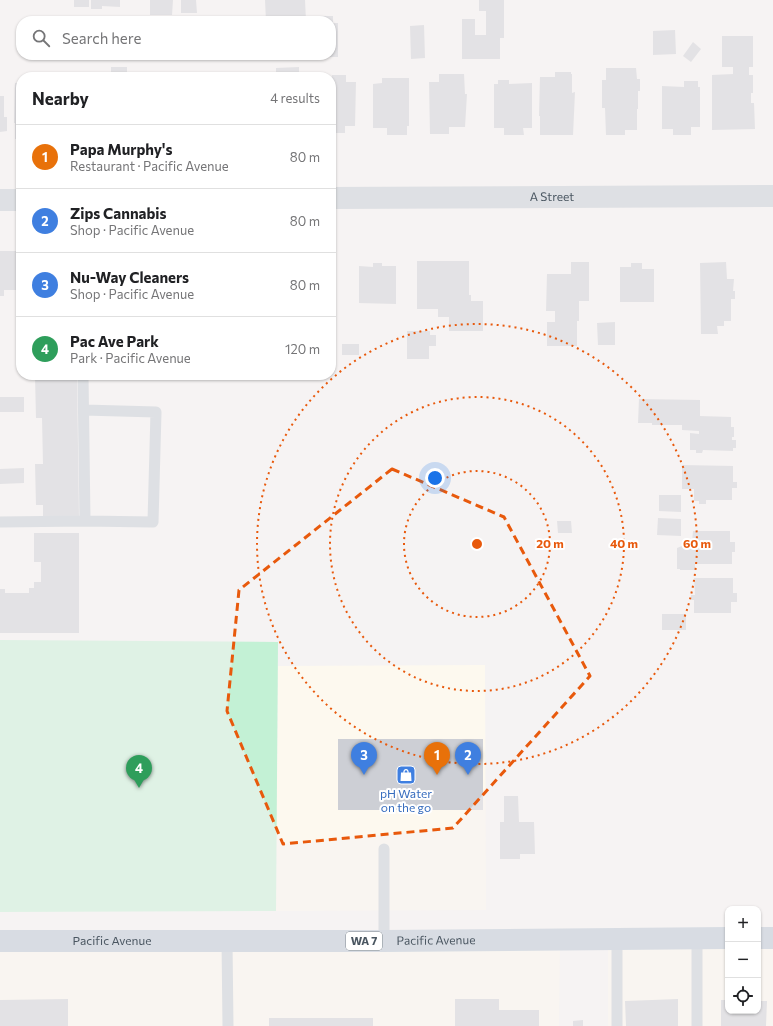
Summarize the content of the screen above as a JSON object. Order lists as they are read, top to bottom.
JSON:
{
  "streets": {
    "main road": ["Pacific Avenue", "WA 7"],
    "street": ["A Street"]
  },
  "places": {
    "shop": ["pH Water on the go"]
  },
  "page": {
    "search": "Search here",
    "heading": ["Nearby", "4 results"],
    "list": [
      {
        "mark": "1",
        "name": "Papa Murphy's",
        "note": "Restaurant · Pacific Avenue",
        "value": "80 m"
      },
      {
        "mark": "2",
        "name": "Zips Cannabis",
        "note": "Shop · Pacific Avenue",
        "value": "80 m"
      },
      {
        "mark": "3",
        "name": "Nu-Way Cleaners",
        "note": "Shop · Pacific Avenue",
        "value": "80 m"
      },
      {
        "mark": "4",
        "name": "Pac Ave Park",
        "note": "Park · Pacific Avenue",
        "value": "120 m"
      }
    ],
    "pins": [
      "1",
      "2",
      "3",
      "4"
    ],
    "map_buttons": ["+", "−"]
  },
  "rings": ["20 m", "40 m", "60 m"]
}
